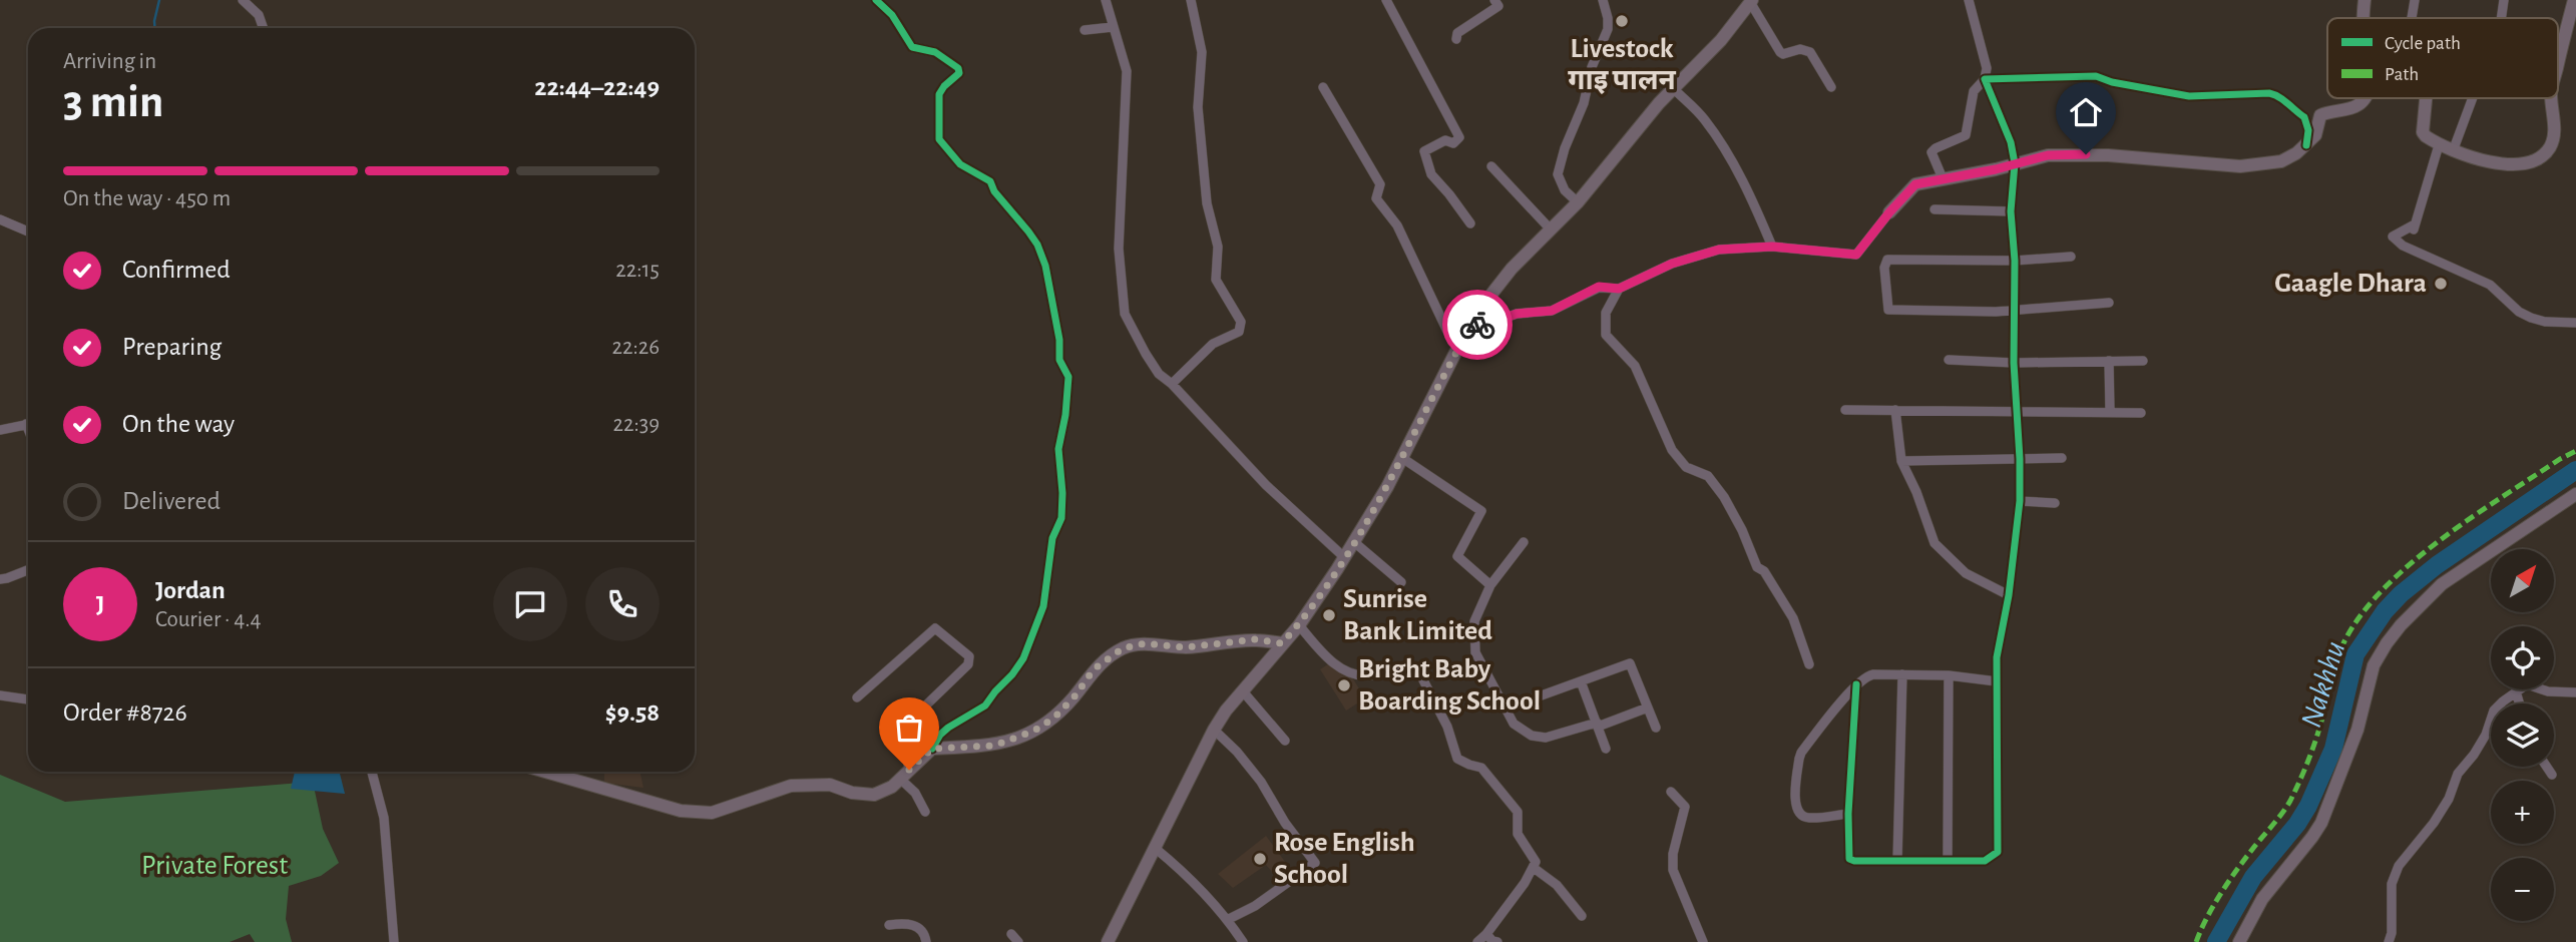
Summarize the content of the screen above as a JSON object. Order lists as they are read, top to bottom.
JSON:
{
  "water": ["Nakhhu"],
  "parks": ["Private Forest"],
  "places": [
    "Livestock गाइ पालन",
    "Gaagle Dhara",
    "Sunrise Bank Limited",
    "Bright Baby Boarding School",
    "Rose English School"
  ],
  "legend": ["Cycle path", "Path"],
  "north": "top right",
  "page": {
    "heading": ["3 min", "Arriving in", "22:44–22:49"],
    "panel": [
      "Jordan",
      "Courier · 4.4",
      "Order #8726",
      "$9.58"
    ],
    "bar": "On the way · 450 m",
    "list": [
      ["Confirmed", "22:15"],
      ["Preparing", "22:26"],
      ["On the way", "22:39"],
      "Delivered"
    ],
    "map_buttons": ["+", "−"],
    "round": "J"
  }
}
